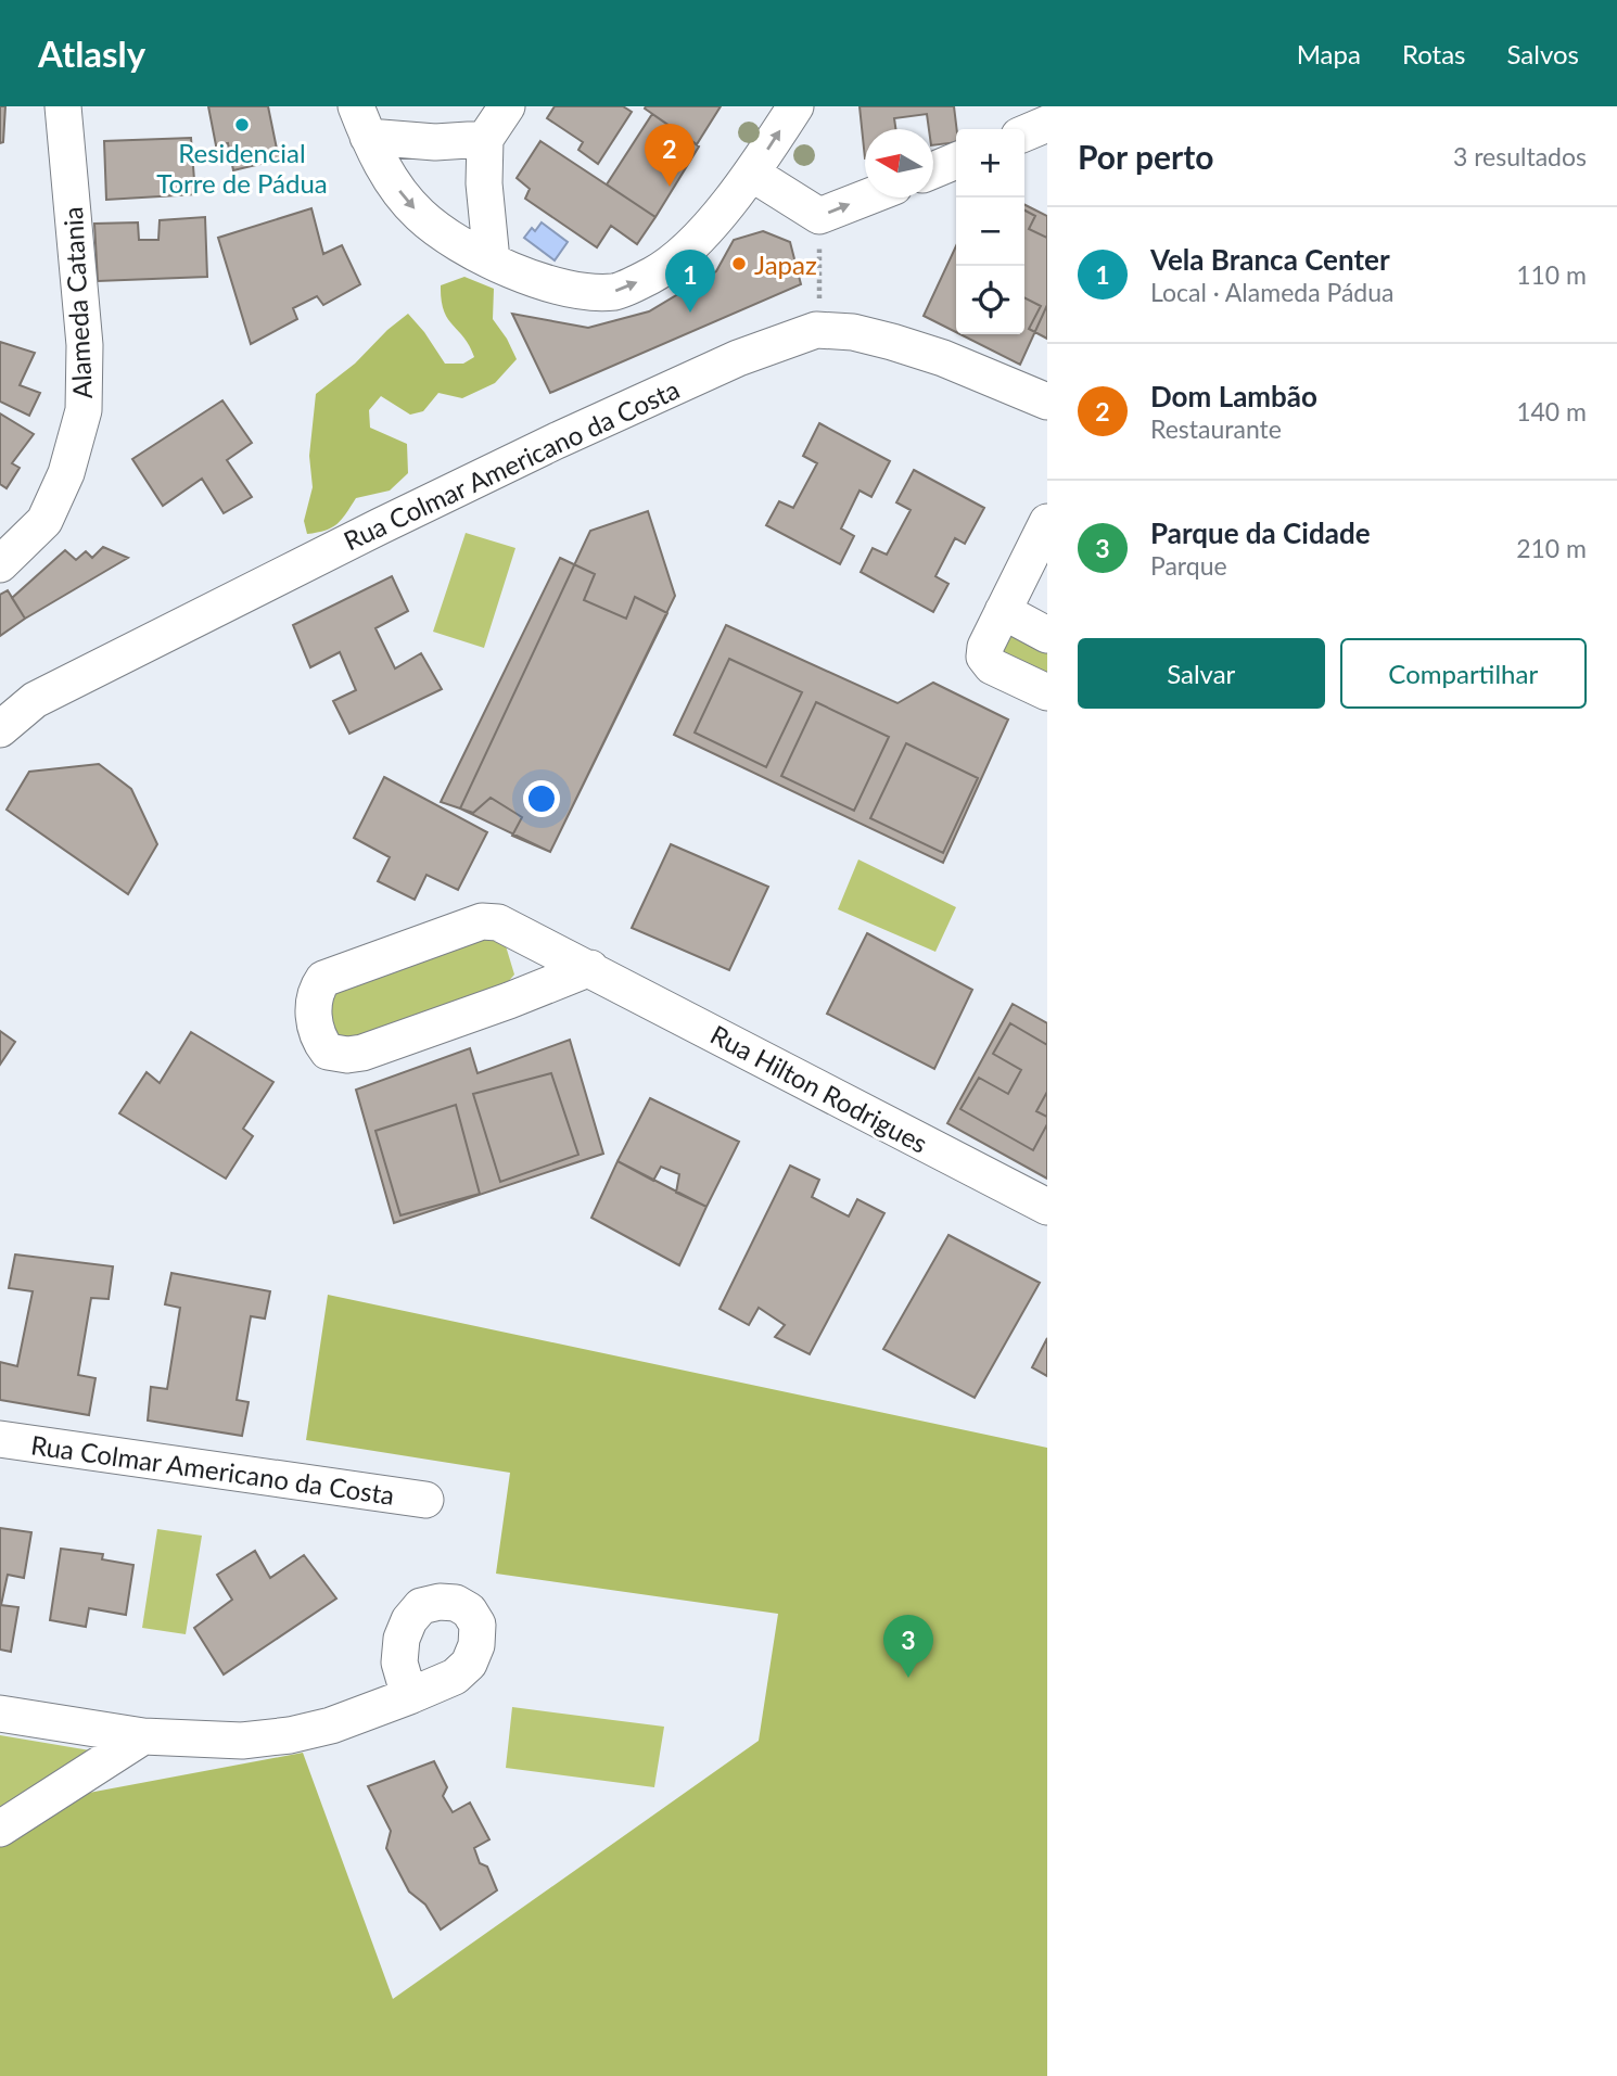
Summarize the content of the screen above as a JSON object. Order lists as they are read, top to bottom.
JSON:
{
  "streets": {
    "street": ["Alameda Catania", "Rua Colmar Americano da Costa", "Rua Hilton Rodrigues"]
  },
  "places": ["Residencial Torre de Pádua", "Japaz"],
  "north": "left",
  "page": {
    "header": "Atlasly",
    "nav": ["Mapa", "Rotas", "Salvos"],
    "heading": ["Por perto", "3 resultados"],
    "pins": ["2", "1", "3"],
    "map_buttons": ["+", "−"],
    "list": [
      {
        "mark": "1",
        "name": "Vela Branca Center",
        "note": "Local · Alameda Pádua",
        "value": "110 m"
      },
      {
        "mark": "2",
        "name": "Dom Lambão",
        "note": "Restaurante",
        "value": "140 m"
      },
      {
        "mark": "3",
        "name": "Parque da Cidade",
        "note": "Parque",
        "value": "210 m"
      }
    ],
    "buttons": ["Salvar", "Compartilhar"]
  }
}
